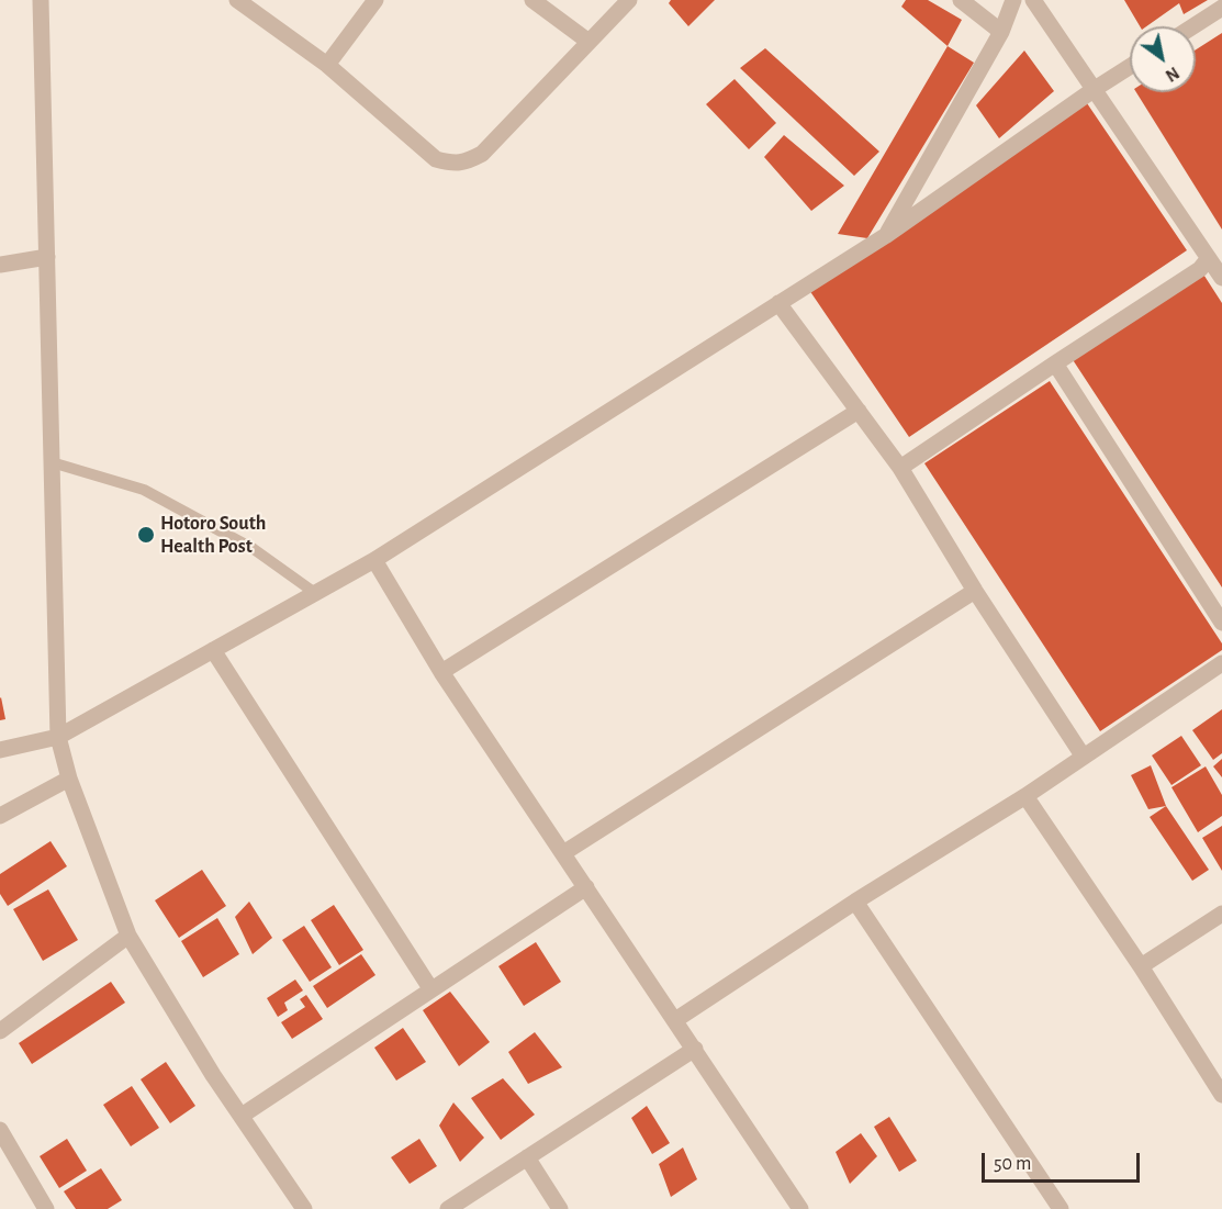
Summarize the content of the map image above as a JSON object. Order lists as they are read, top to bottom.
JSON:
{
  "places": ["Hotoro South Health Post"],
  "scale_bar": "50 m",
  "north": "bottom right"
}
